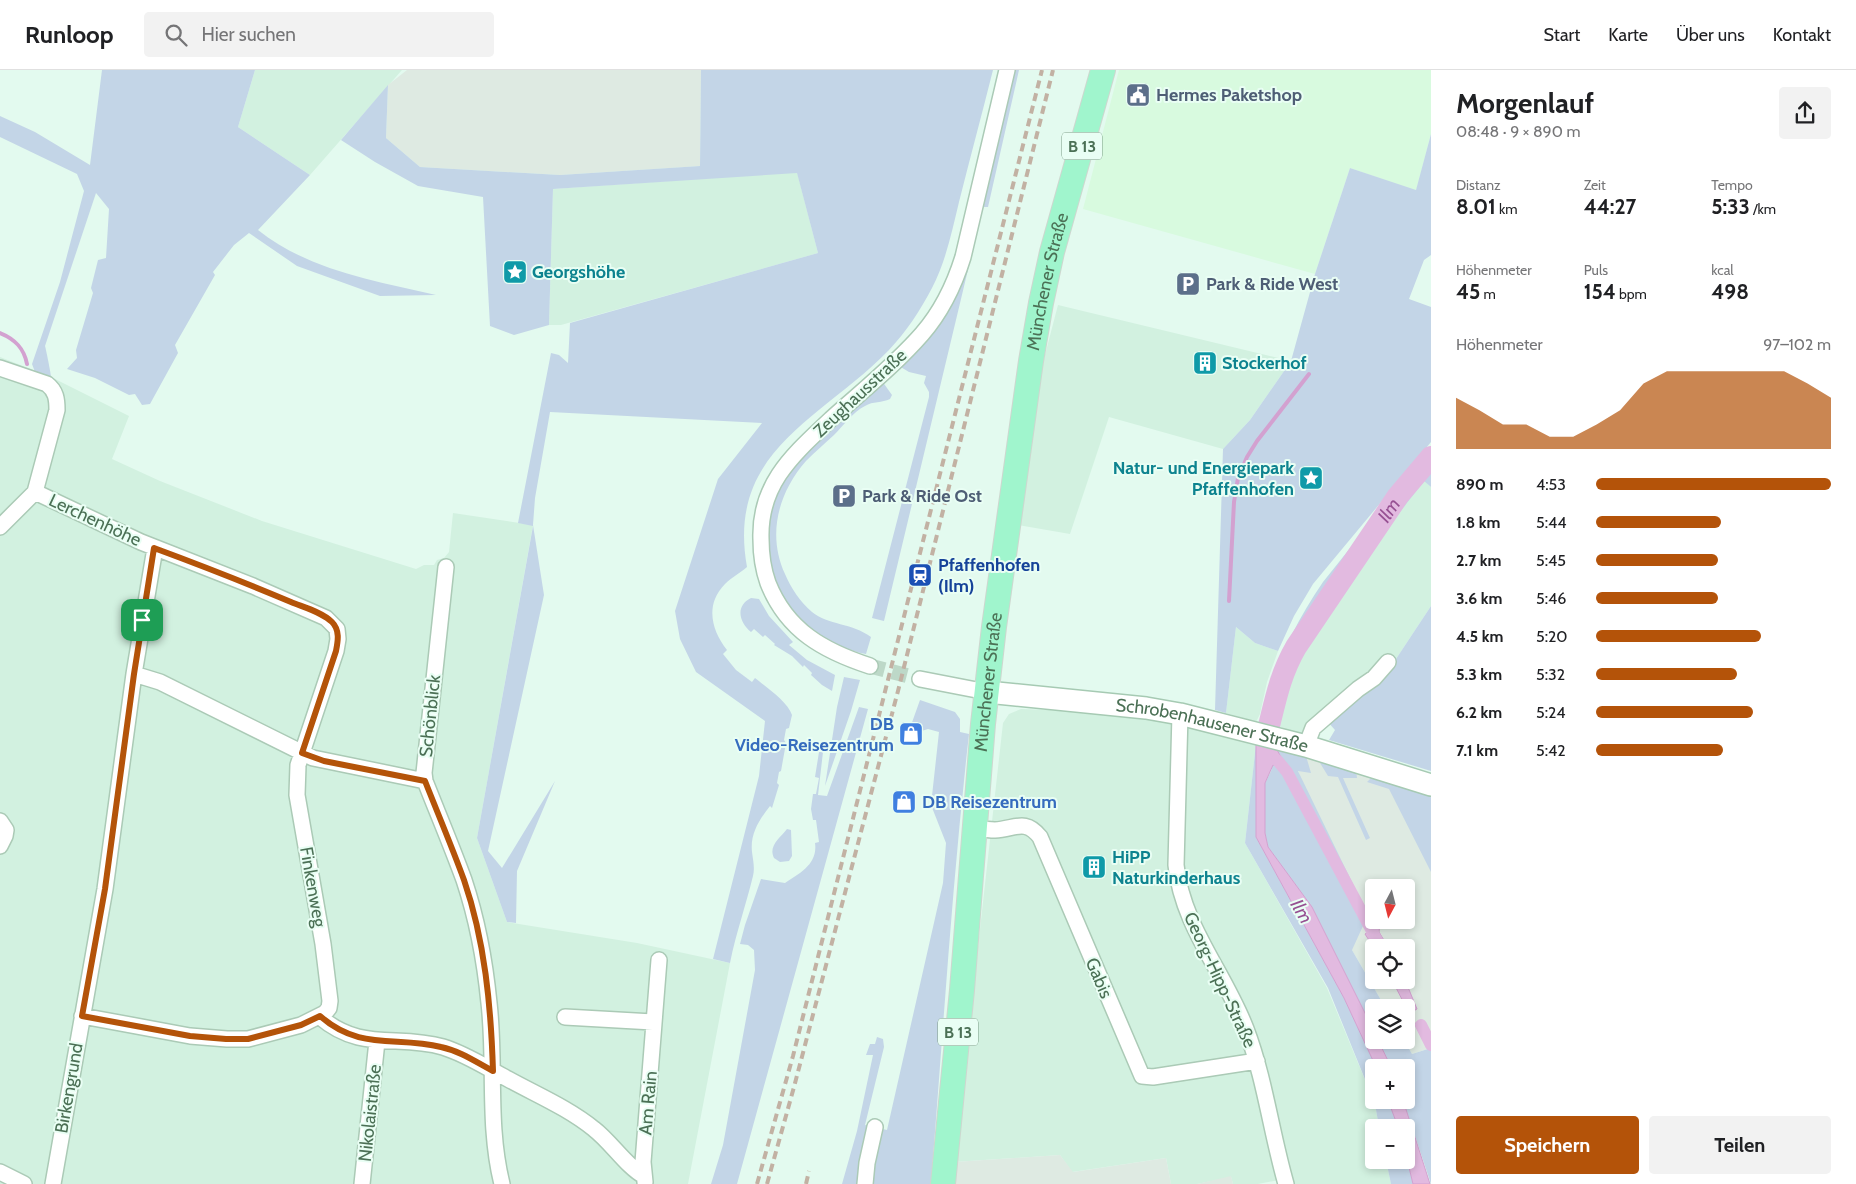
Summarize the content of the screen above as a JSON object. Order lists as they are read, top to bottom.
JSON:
{
  "streets": {
    "main road": ["B 13", "Münchener Straße", "Schrobenhausener Straße"],
    "street": [
      "Zeughausstraße",
      "Lerchenhöhe",
      "Schönblick",
      "Finkenweg",
      "Gabis",
      "Georg-Hipp-Straße",
      "Birkengrund",
      "Am Rain",
      "Nikolaistraße"
    ]
  },
  "crossings": [
    ["Münchener Straße", "Schrobenhausener Straße"],
    ["Münchener Straße", "Gabis"],
    ["Lerchenhöhe", "Finkenweg"],
    ["Lerchenhöhe", "Birkengrund"],
    ["Schrobenhausener Straße", "Georg-Hipp-Straße"],
    ["Gabis", "Georg-Hipp-Straße"]
  ],
  "water": ["Ilm"],
  "places": {
    "public building": ["Hermes Paketshop"],
    "place": ["Georgshöhe", "Natur- und Energiepark Pfaffenhofen"],
    "parking": ["Park & Ride West", "Park & Ride Ost"],
    "building": ["Stockerhof", "HiPP Naturkinderhaus"],
    "station": ["Pfaffenhofen (Ilm)"],
    "shop": ["DB Video-Reisezentrum", "DB Reisezentrum"]
  },
  "north": "bottom",
  "page": {
    "header": "Runloop",
    "search": "Hier suchen",
    "nav": [
      "Start",
      "Karte",
      "Über uns",
      "Kontakt"
    ],
    "heading": ["Morgenlauf", "08:48 · 9 × 890 m"],
    "stats": [
      ["Distanz", "8.01 km"],
      ["Zeit", "44:27"],
      ["Tempo", "5:33 /km"],
      ["Höhenmeter", "45 m"],
      ["Puls", "154 bpm"],
      ["kcal", "498"]
    ],
    "chart": ["Höhenmeter", "97–102 m"],
    "list": [
      {
        "name": "890 m",
        "note": "4:53"
      },
      {
        "name": "1.8 km",
        "note": "5:44"
      },
      {
        "name": "2.7 km",
        "note": "5:45"
      },
      {
        "name": "3.6 km",
        "note": "5:46"
      },
      {
        "name": "4.5 km",
        "note": "5:20"
      },
      {
        "name": "5.3 km",
        "note": "5:32"
      },
      {
        "name": "6.2 km",
        "note": "5:24"
      },
      {
        "name": "7.1 km",
        "note": "5:42"
      }
    ],
    "map_buttons": ["+", "−"],
    "buttons": ["Speichern", "Teilen"]
  }
}
